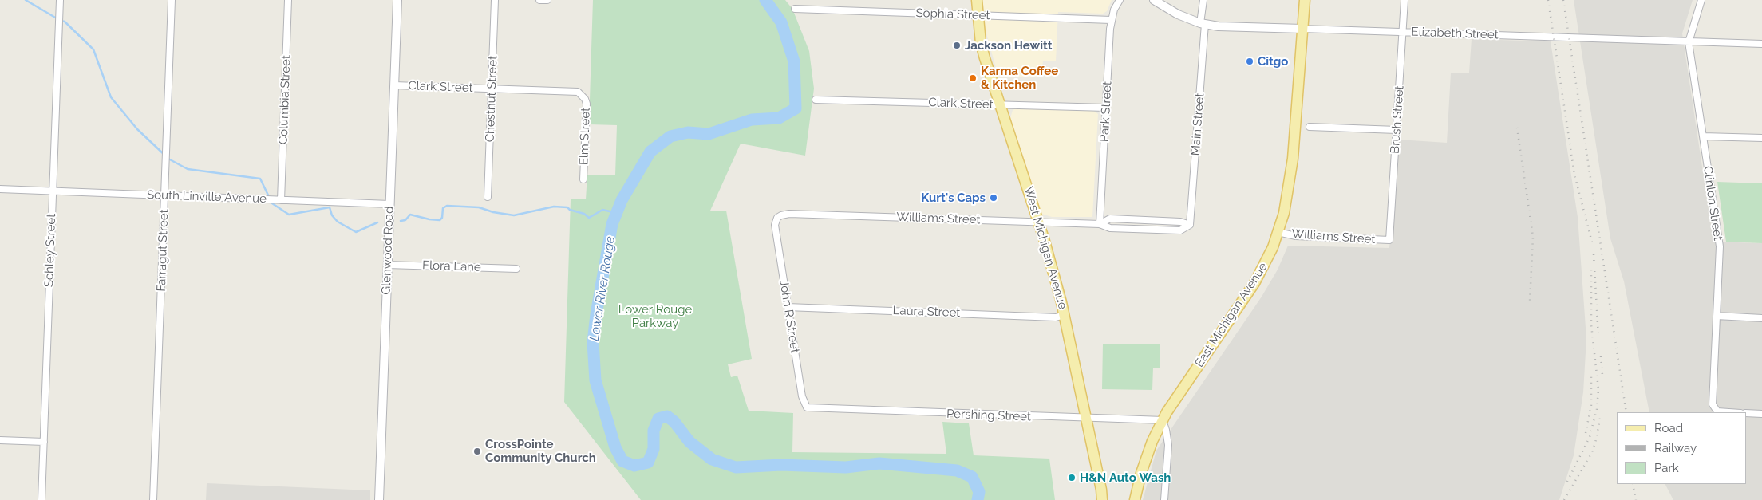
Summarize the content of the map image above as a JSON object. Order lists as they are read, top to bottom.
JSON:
{
  "streets": {
    "main road": ["West Michigan Avenue", "East Michigan Avenue"],
    "street": [
      "Sophia Street",
      "Elizabeth Street",
      "Clark Street",
      "Chestnut Street",
      "Columbia Street",
      "Park Street",
      "Brush Street",
      "Main Street",
      "Elm Street",
      "South Linville Avenue",
      "Clinton Street",
      "Williams Street",
      "Schley Street",
      "Farragut Street",
      "Glenwood Road",
      "Flora Lane",
      "Laura Street",
      "John R Street",
      "Pershing Street"
    ]
  },
  "crossings": [
    ["Sophia Street", "Park Street"],
    ["Sophia Street", "West Michigan Avenue"],
    ["Elizabeth Street", "Brush Street"],
    ["Elizabeth Street", "Main Street"],
    ["Elizabeth Street", "Clinton Street"],
    ["Elizabeth Street", "East Michigan Avenue"],
    ["Clark Street", "Chestnut Street"],
    ["Clark Street", "Park Street"],
    ["Clark Street", "Elm Street"],
    ["Clark Street", "West Michigan Avenue"],
    ["Clark Street", "Glenwood Road"],
    ["Columbia Street", "South Linville Avenue"],
    ["Park Street", "Williams Street"],
    ["Brush Street", "Williams Street"],
    ["Main Street", "Williams Street"],
    ["South Linville Avenue", "Schley Street"],
    ["South Linville Avenue", "Farragut Street"],
    ["South Linville Avenue", "Glenwood Road"],
    ["Williams Street", "West Michigan Avenue"],
    ["Williams Street", "East Michigan Avenue"],
    ["Williams Street", "John R Street"],
    ["West Michigan Avenue", "Laura Street"],
    ["West Michigan Avenue", "Pershing Street"],
    ["Glenwood Road", "Flora Lane"],
    ["Laura Street", "John R Street"],
    ["East Michigan Avenue", "Pershing Street"],
    ["John R Street", "Pershing Street"]
  ],
  "water": ["Lower River Rouge"],
  "parks": ["Lower Rouge Parkway"],
  "places": [
    "Jackson Hewitt",
    "Citgo",
    "Karma Coffee & Kitchen",
    "Kurt's Caps",
    "CrossPointe Community Church",
    "H&N Auto Wash"
  ],
  "legend": ["Road", "Railway", "Park"]
}
